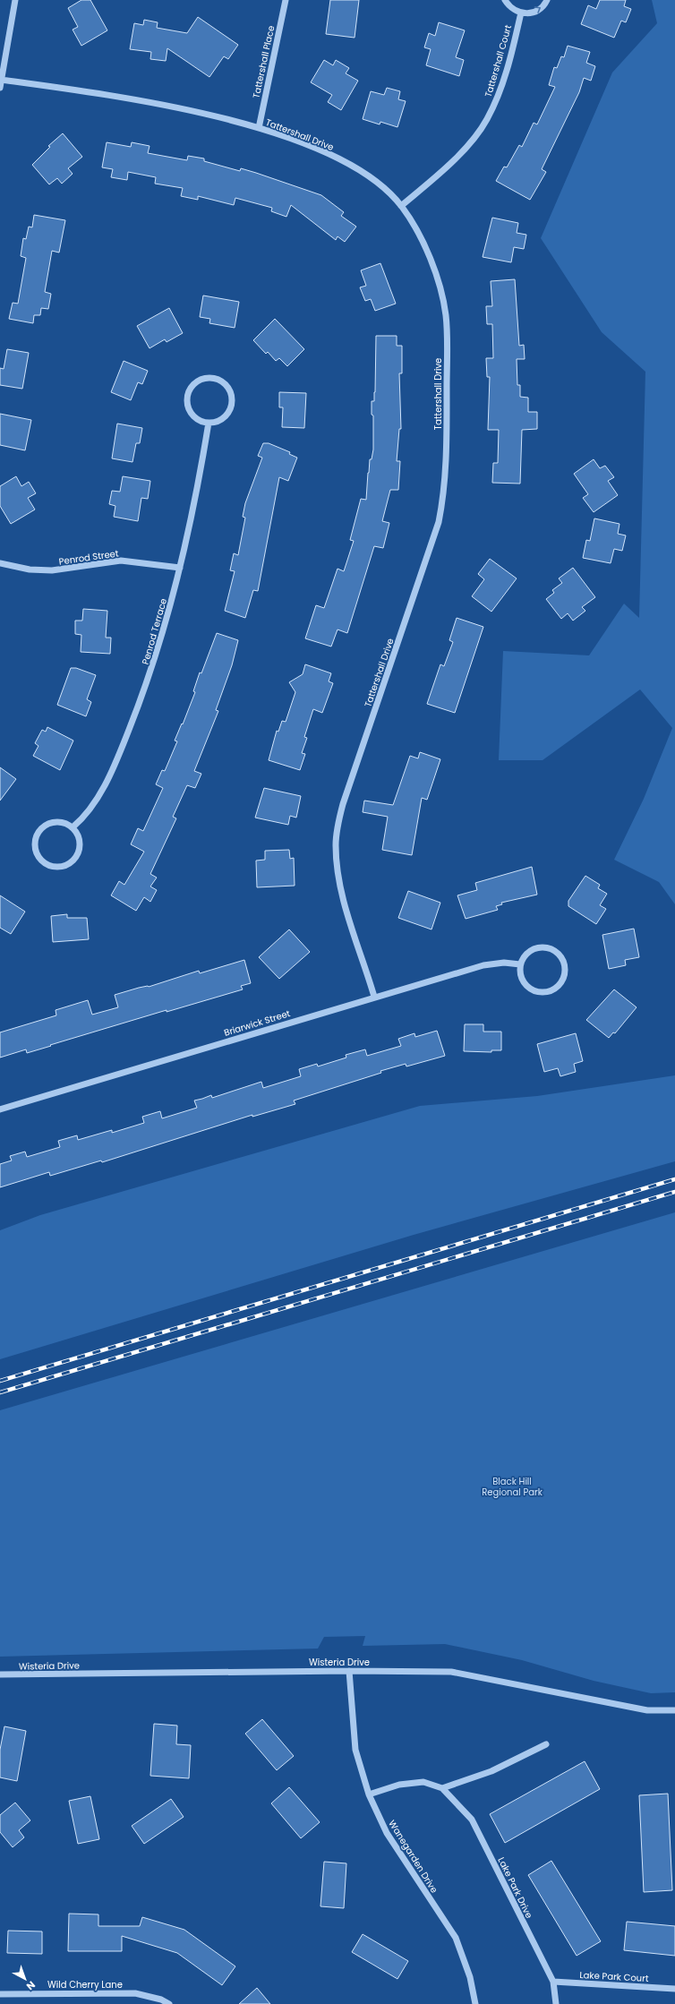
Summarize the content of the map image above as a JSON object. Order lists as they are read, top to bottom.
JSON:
{
  "streets": {
    "street": [
      "Tattershall Court",
      "Tattershall Place",
      "Tattershall Drive",
      "Penrod Street",
      "Penrod Terrace",
      "Briarwick Street",
      "Wisteria Drive",
      "Wanegarden Drive",
      "Lake Park Drive",
      "Lake Park Court",
      "Wild Cherry Lane"
    ]
  },
  "crossings": [
    ["Tattershall Court", "Tattershall Drive"],
    ["Tattershall Place", "Tattershall Drive"],
    ["Tattershall Drive", "Briarwick Street"],
    ["Penrod Street", "Penrod Terrace"],
    ["Wisteria Drive", "Wanegarden Drive"],
    ["Wanegarden Drive", "Lake Park Drive"],
    ["Lake Park Drive", "Lake Park Court"]
  ],
  "parks": ["Black Hill Regional Park"],
  "north": "bottom right"
}
